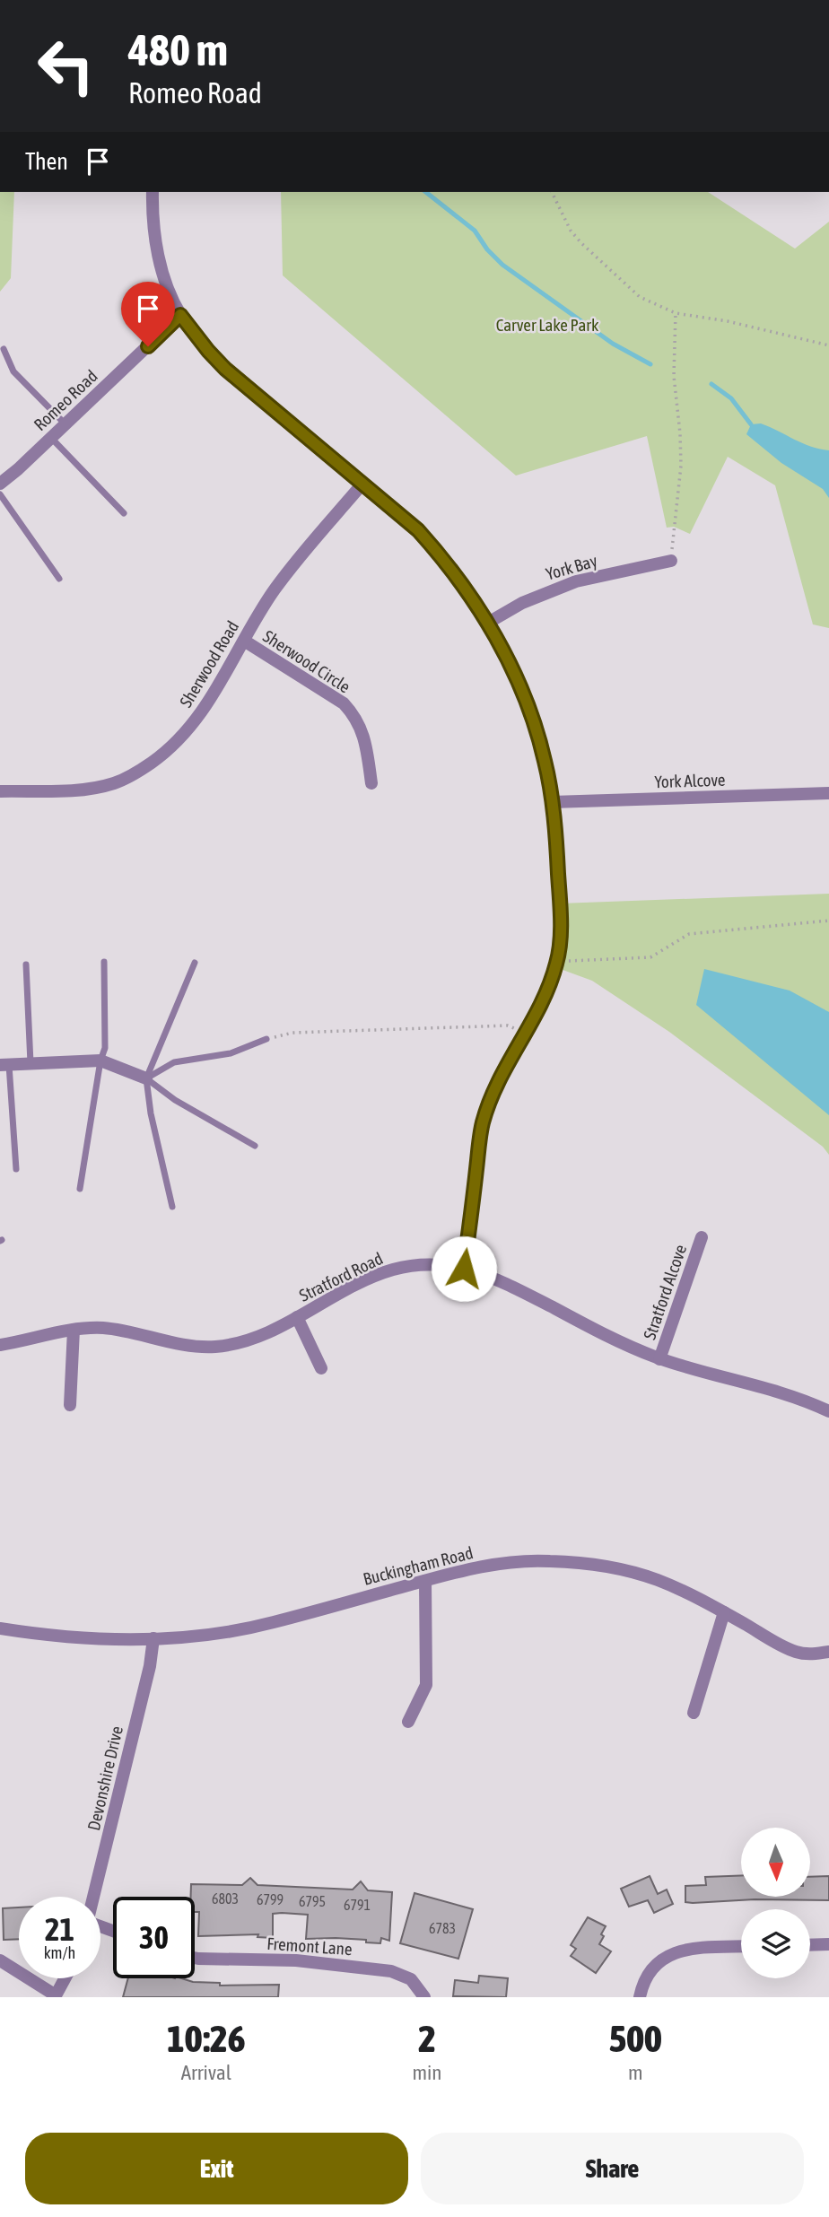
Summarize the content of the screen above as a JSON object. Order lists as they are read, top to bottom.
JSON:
{
  "streets": {
    "street": [
      "Romeo Road",
      "York Bay",
      "Sherwood Circle",
      "Sherwood Road",
      "York Alcove",
      "Stratford Road",
      "Stratford Alcove",
      "Buckingham Road",
      "Devonshire Drive",
      "Fremont Lane"
    ]
  },
  "crossings": [
    ["Sherwood Circle", "Sherwood Road"],
    ["Stratford Road", "Stratford Alcove"],
    ["Buckingham Road", "Devonshire Drive"]
  ],
  "parks": ["Carver Lake Park"],
  "house_numbers": [
    "6803",
    "6799",
    "6795",
    "6791",
    "6783"
  ],
  "north": "bottom",
  "page": {
    "turn": ["480 m", "Romeo Road"],
    "then": "Then",
    "speed": "21 km/h",
    "limit": "30",
    "eta": [
      "10:26",
      "Arrival",
      "2",
      "min",
      "500",
      "m"
    ],
    "buttons": ["Exit", "Share"]
  }
}
